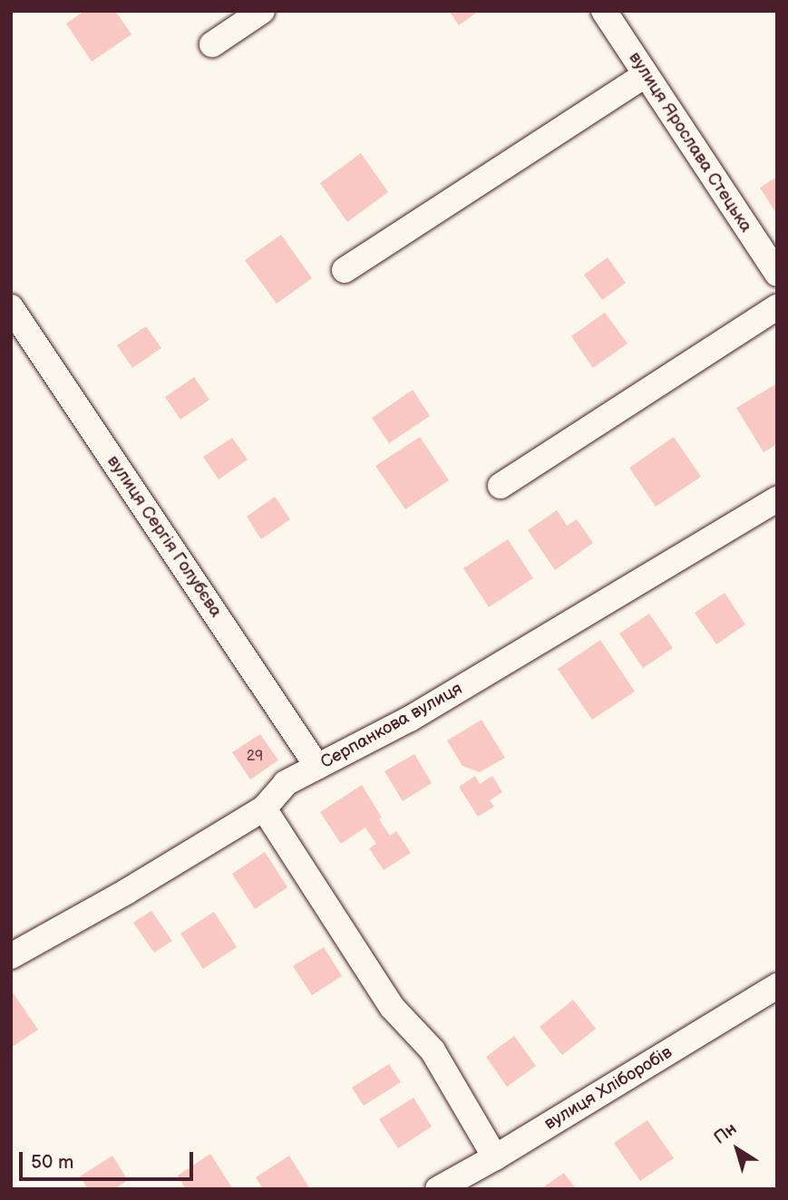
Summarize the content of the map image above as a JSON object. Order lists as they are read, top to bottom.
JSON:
{
  "streets": {
    "street": [
      "вулиця Ярослава Стецька",
      "вулиця Сергія Голубєва",
      "Серпанкова вулиця",
      "вулиця Хліборобів"
    ]
  },
  "crossings": [
    ["вулиця Сергія Голубєва", "Серпанкова вулиця"]
  ],
  "house_numbers": ["29"],
  "scale_bar": "50 m",
  "north": "top left"
}
